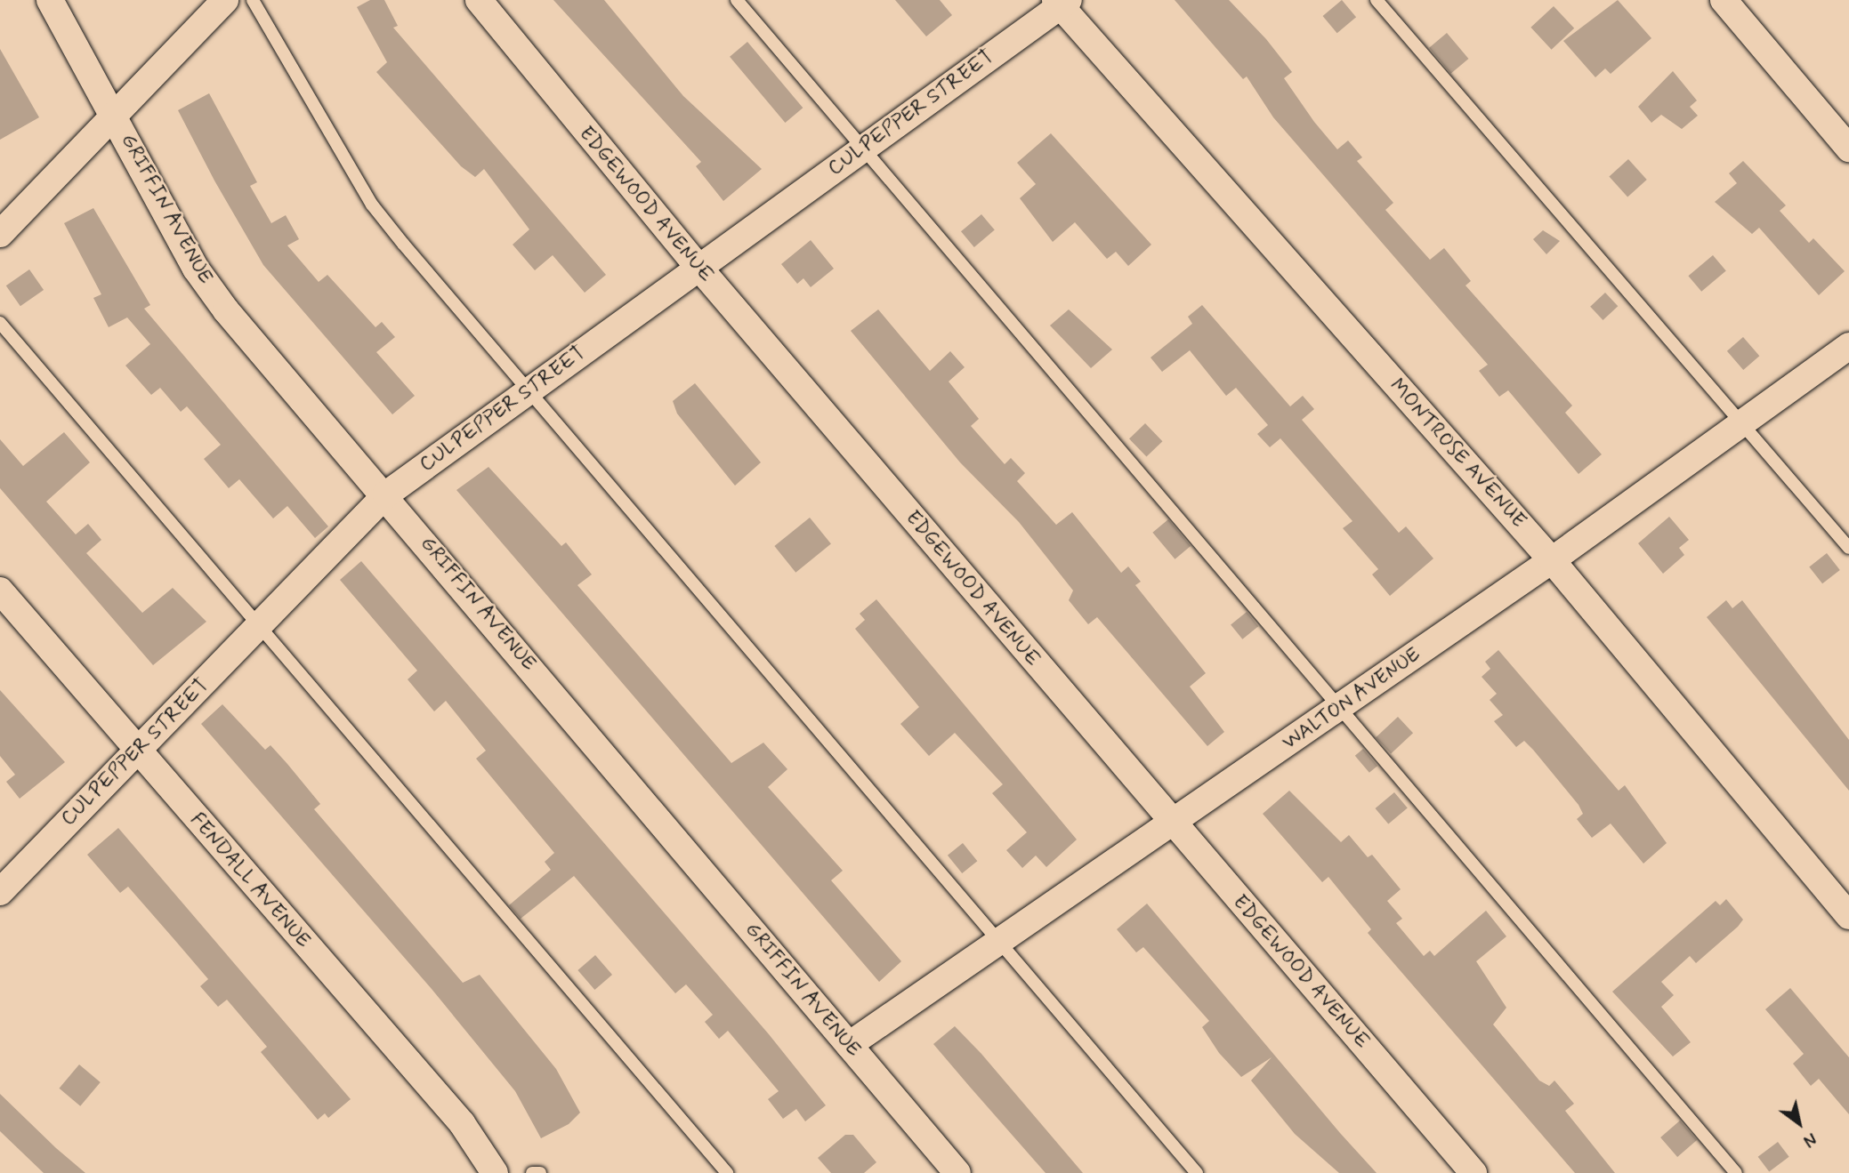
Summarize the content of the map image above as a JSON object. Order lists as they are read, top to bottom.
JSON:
{
  "streets": {
    "street": [
      "CULPEPPER STREET",
      "EDGEWOOD AVENUE",
      "GRIFFIN AVENUE",
      "MONTROSE AVENUE",
      "WALTON AVENUE",
      "FENDALL AVENUE"
    ]
  },
  "crossings": [
    ["CULPEPPER STREET", "EDGEWOOD AVENUE"],
    ["CULPEPPER STREET", "GRIFFIN AVENUE"],
    ["CULPEPPER STREET", "MONTROSE AVENUE"],
    ["CULPEPPER STREET", "FENDALL AVENUE"],
    ["EDGEWOOD AVENUE", "WALTON AVENUE"],
    ["GRIFFIN AVENUE", "WALTON AVENUE"],
    ["MONTROSE AVENUE", "WALTON AVENUE"]
  ],
  "north": "bottom right"
}
